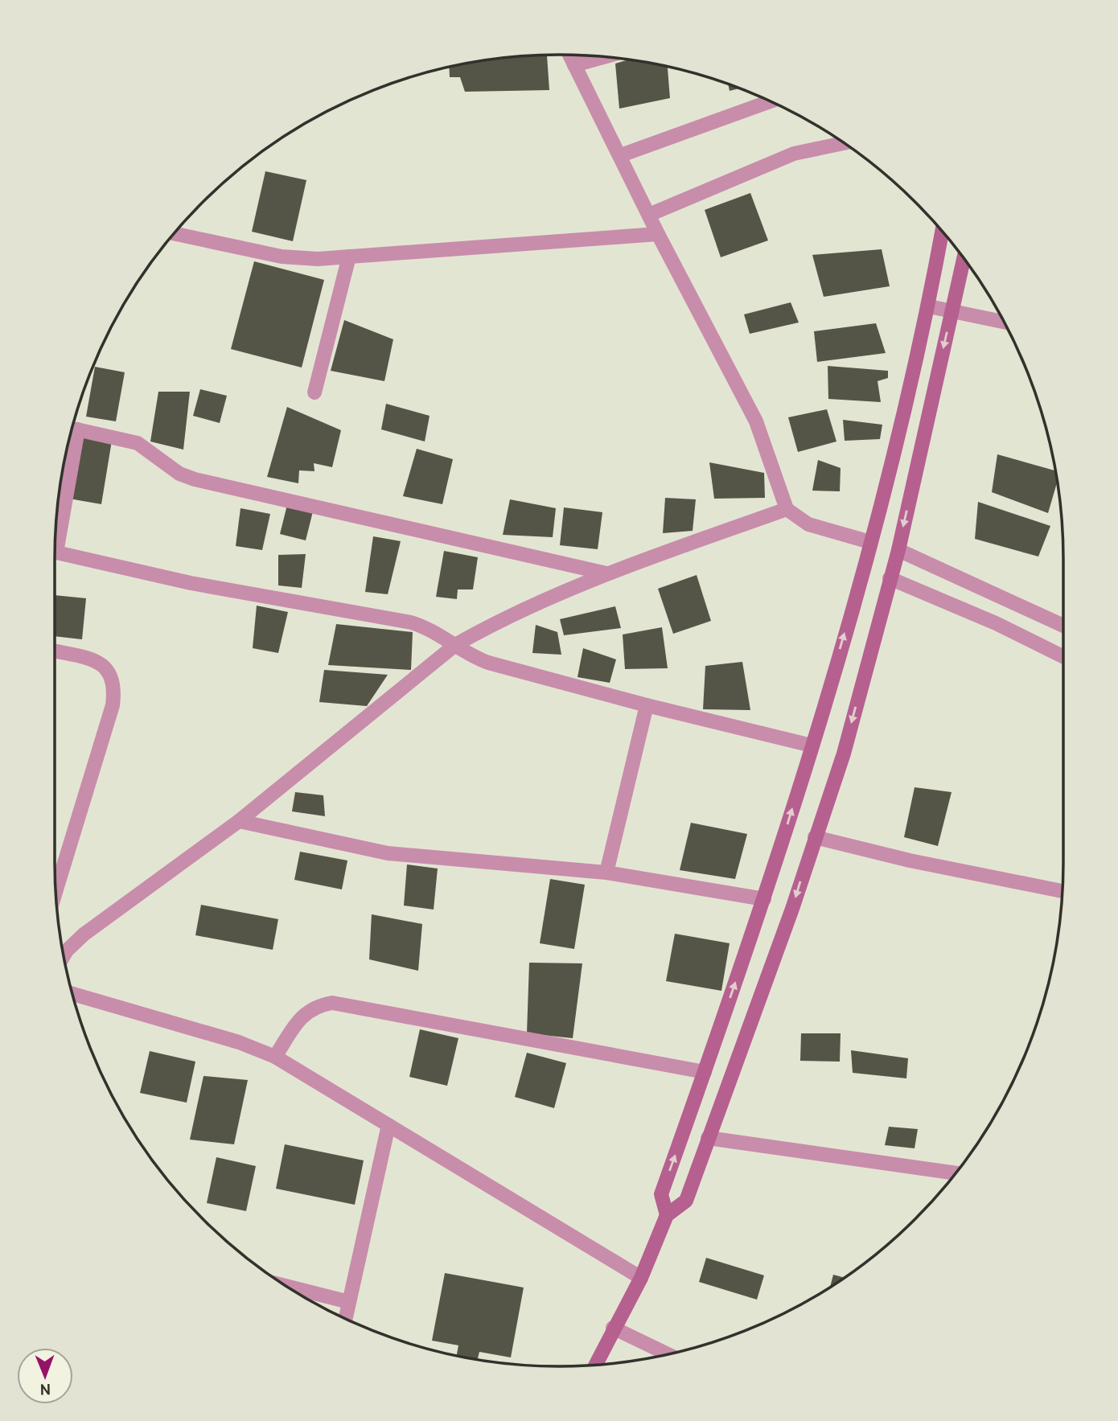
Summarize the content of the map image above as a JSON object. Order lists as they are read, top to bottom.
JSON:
{
  "north": "bottom"
}
